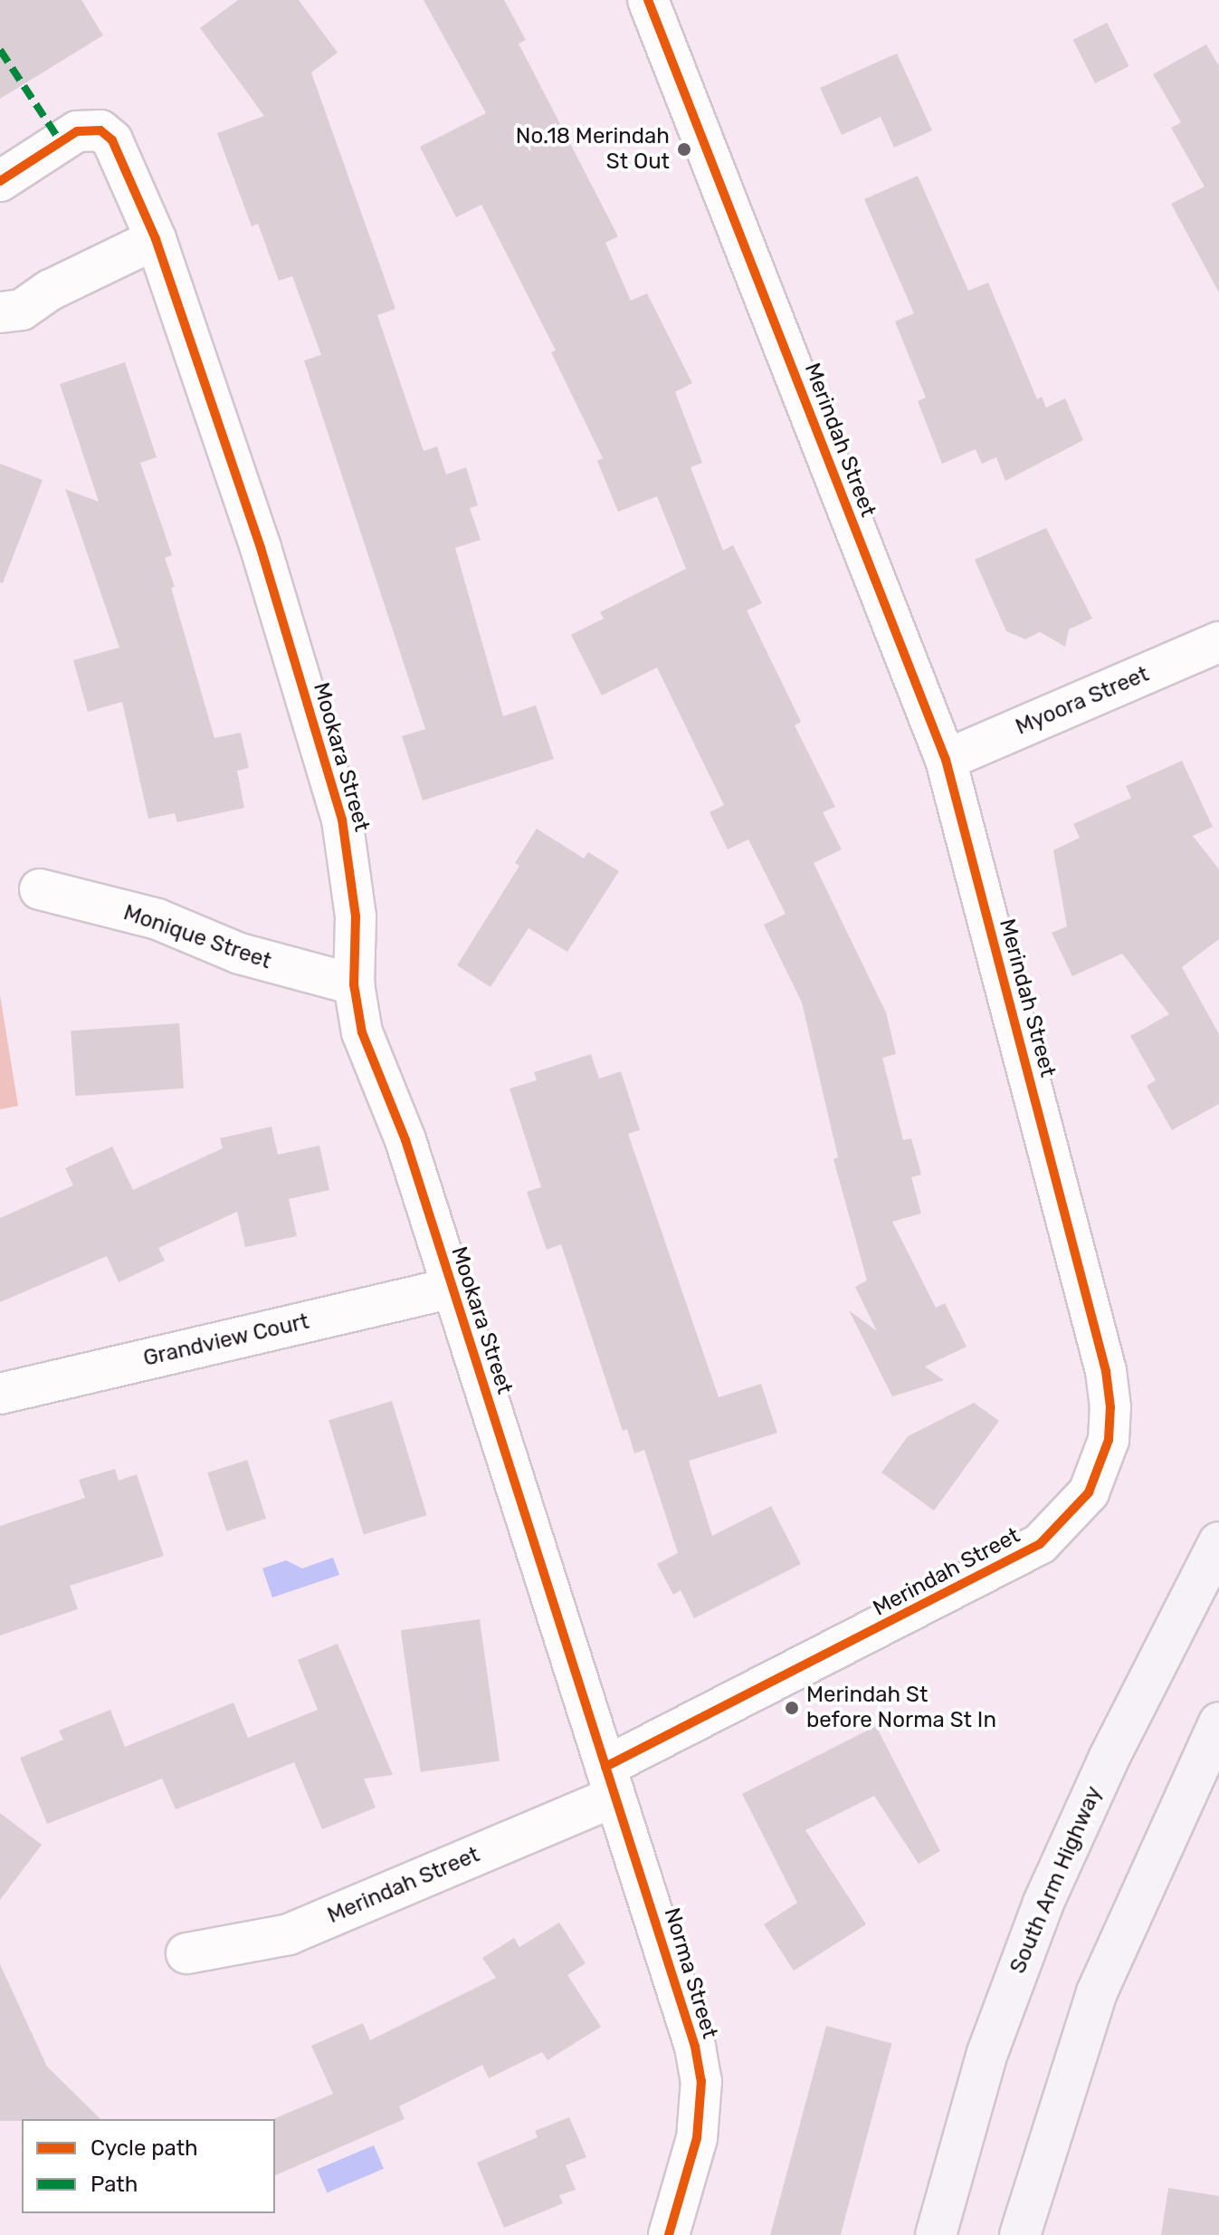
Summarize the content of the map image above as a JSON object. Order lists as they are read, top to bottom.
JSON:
{
  "streets": {
    "main road": ["South Arm Highway"],
    "street": [
      "Merindah Street",
      "Myoora Street",
      "Mookara Street",
      "Monique Street",
      "Grandview Court",
      "Norma Street"
    ]
  },
  "crossings": [
    ["Merindah Street", "Myoora Street"],
    ["Merindah Street", "Mookara Street"],
    ["Merindah Street", "Norma Street"],
    ["Mookara Street", "Monique Street"],
    ["Mookara Street", "Grandview Court"],
    ["Mookara Street", "Norma Street"]
  ],
  "places": ["No.18 Merindah St Out", "Merindah St before Norma St In"],
  "legend": ["Cycle path", "Path"]
}
